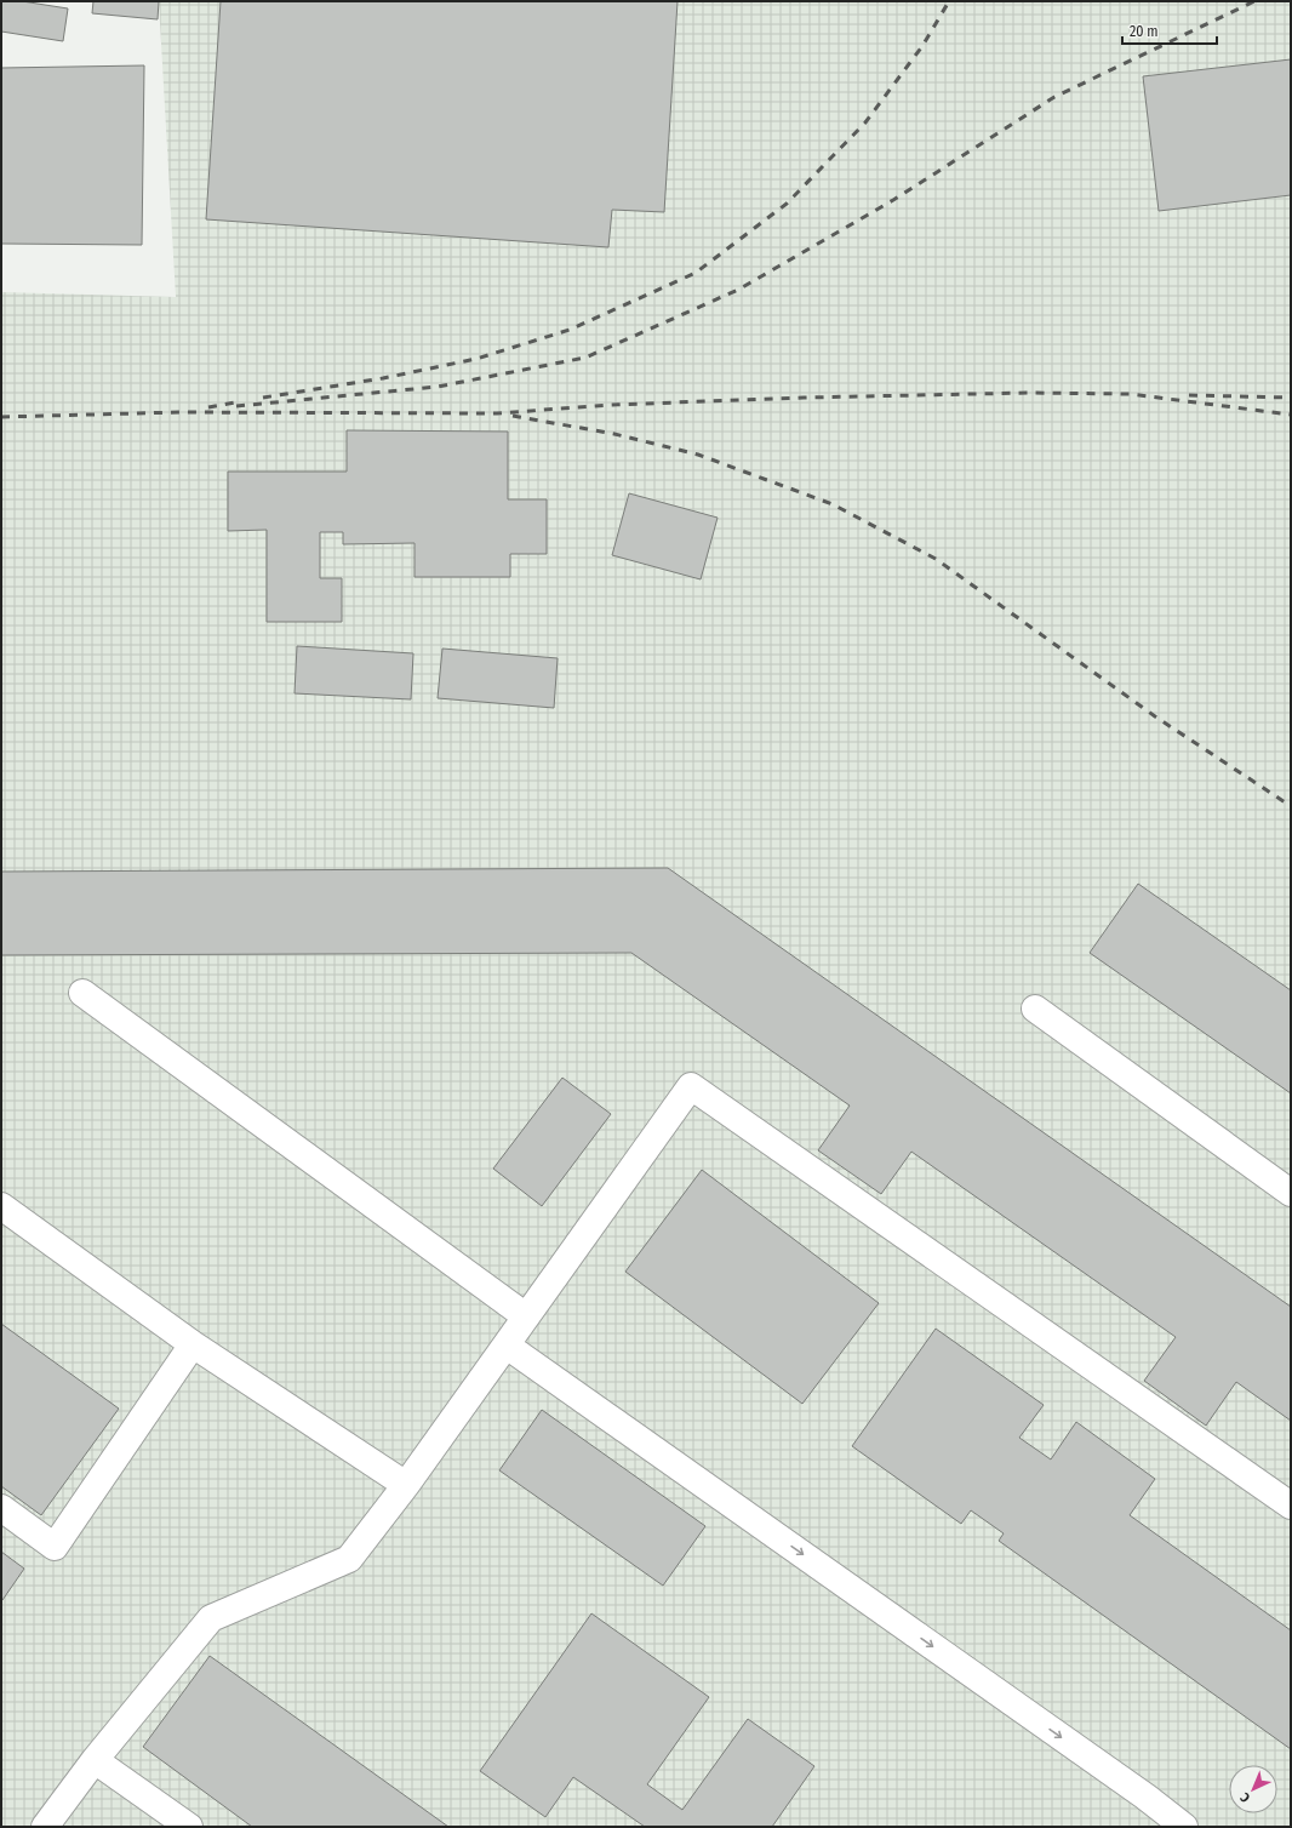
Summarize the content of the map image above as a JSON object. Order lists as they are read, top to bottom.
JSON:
{
  "scale_bar": "20 m",
  "north": "bottom left"
}
